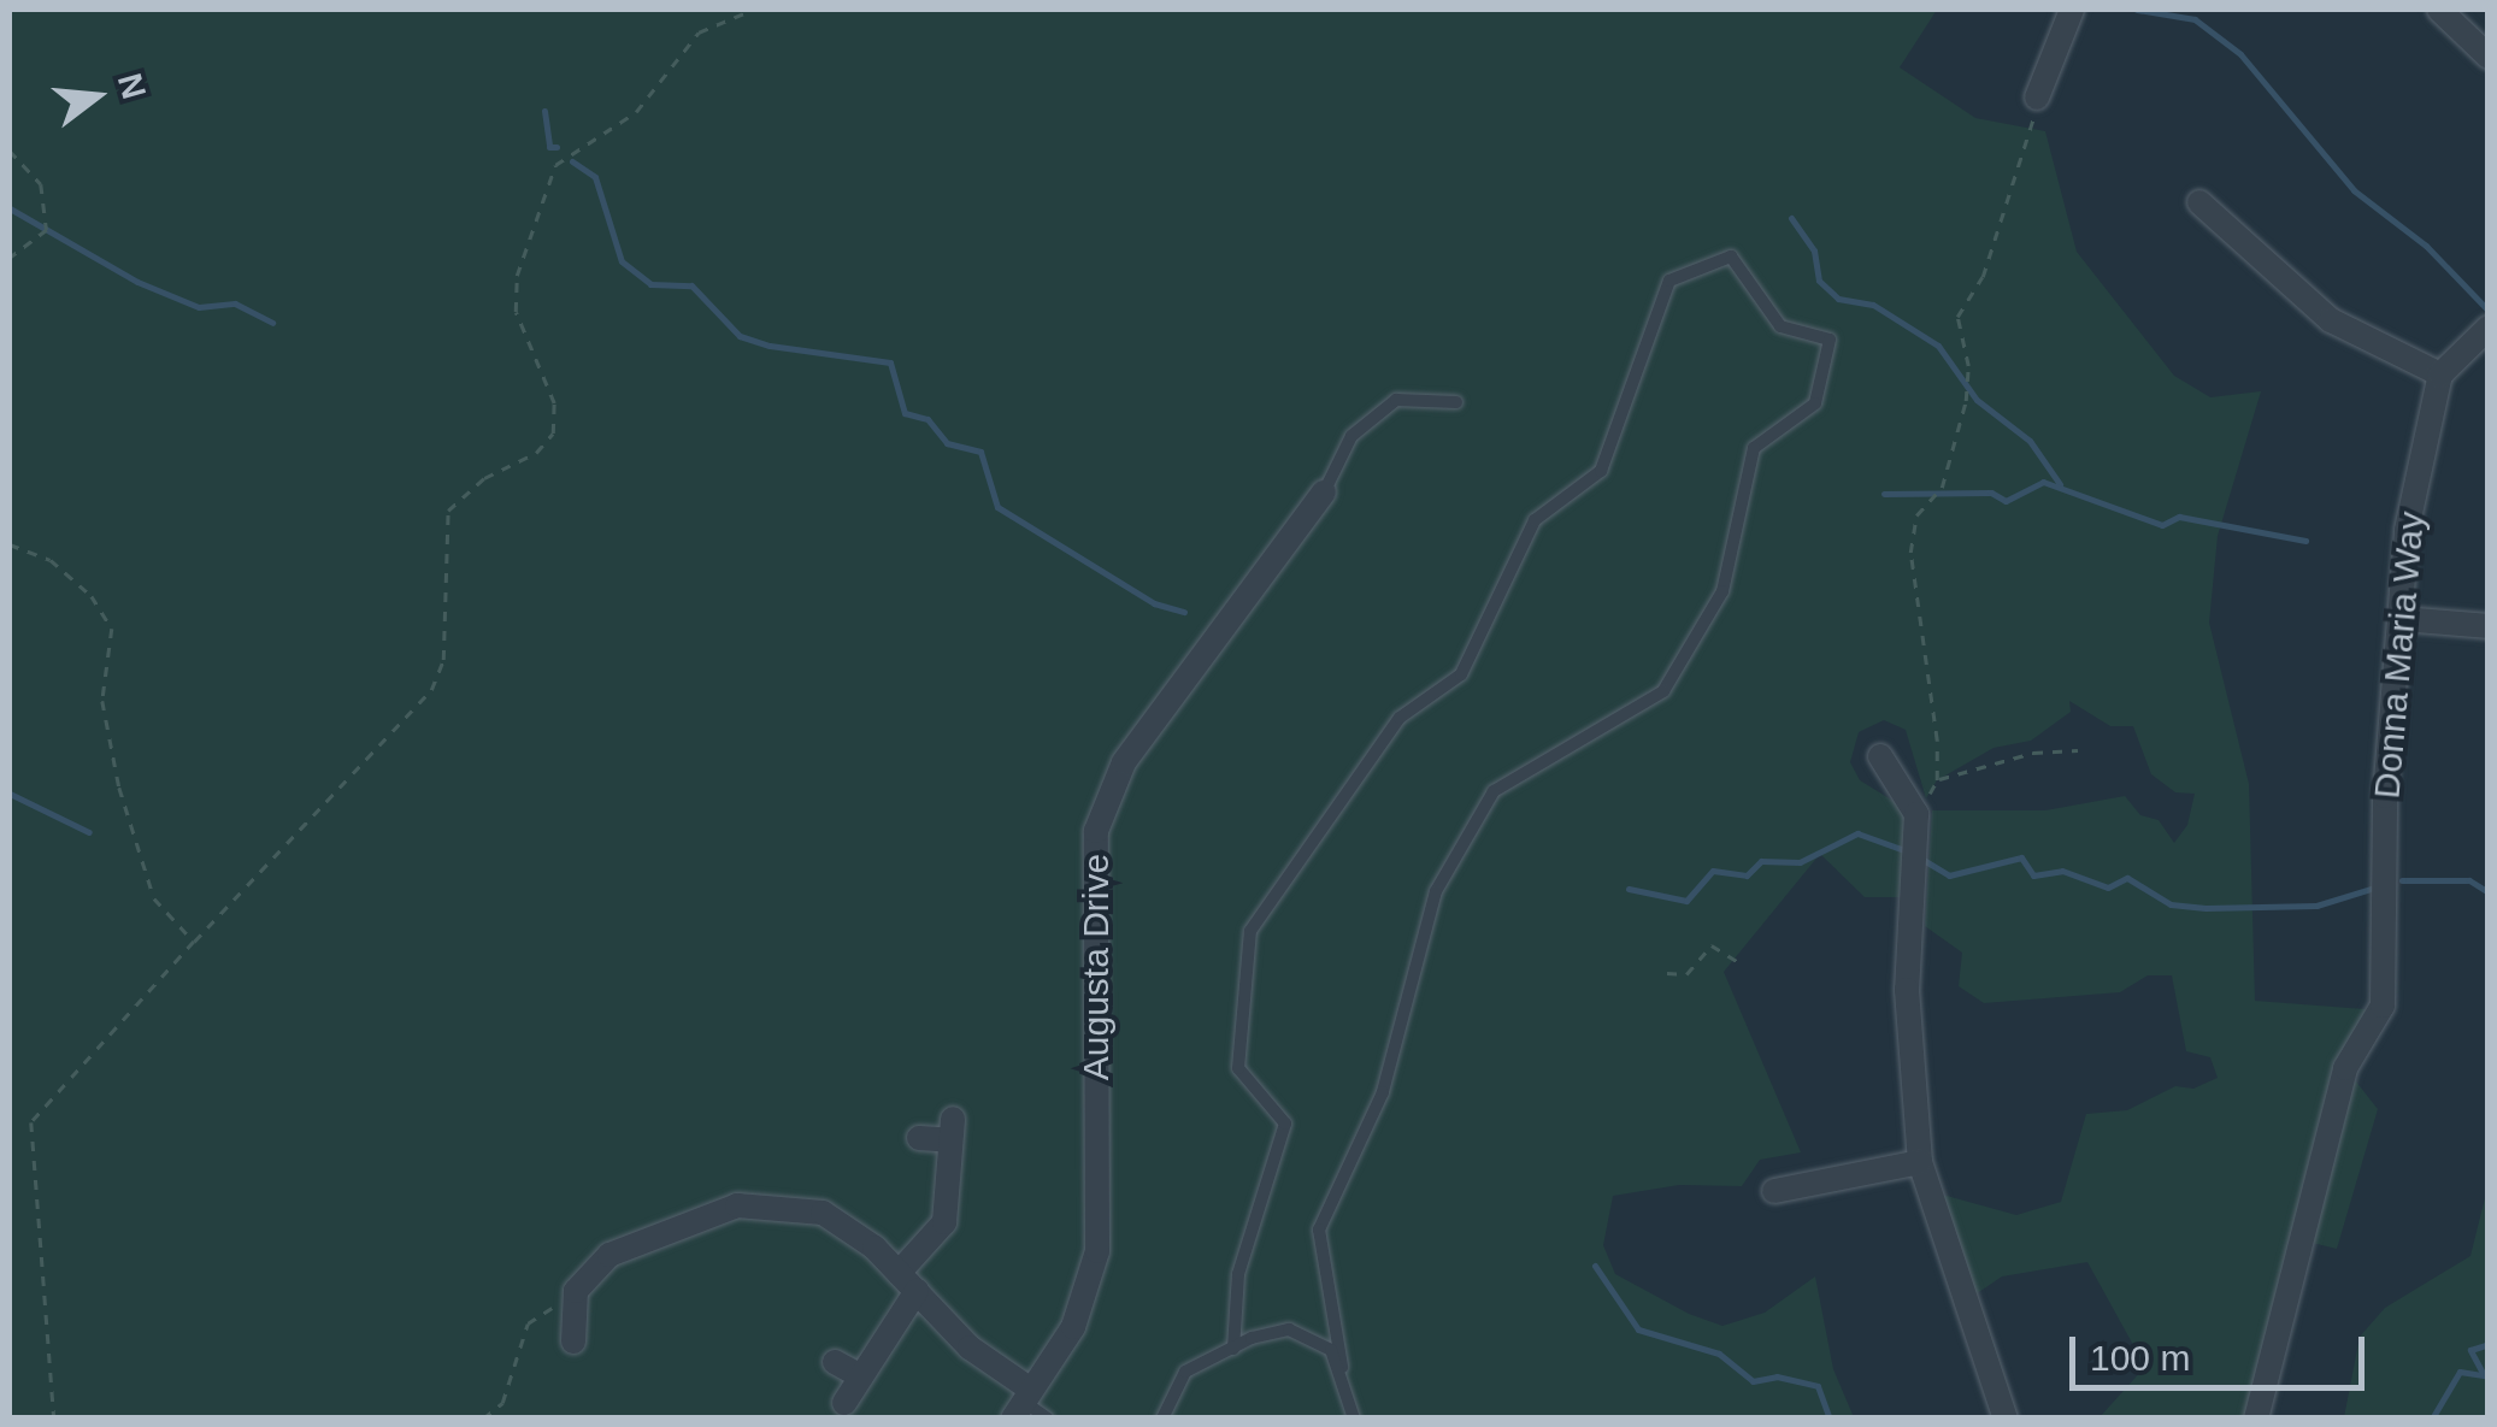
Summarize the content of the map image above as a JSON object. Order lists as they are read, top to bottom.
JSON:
{
  "streets": {
    "street": ["Donna Maria Way", "Augusta Drive"]
  },
  "scale_bar": "100 m",
  "north": "right"
}
